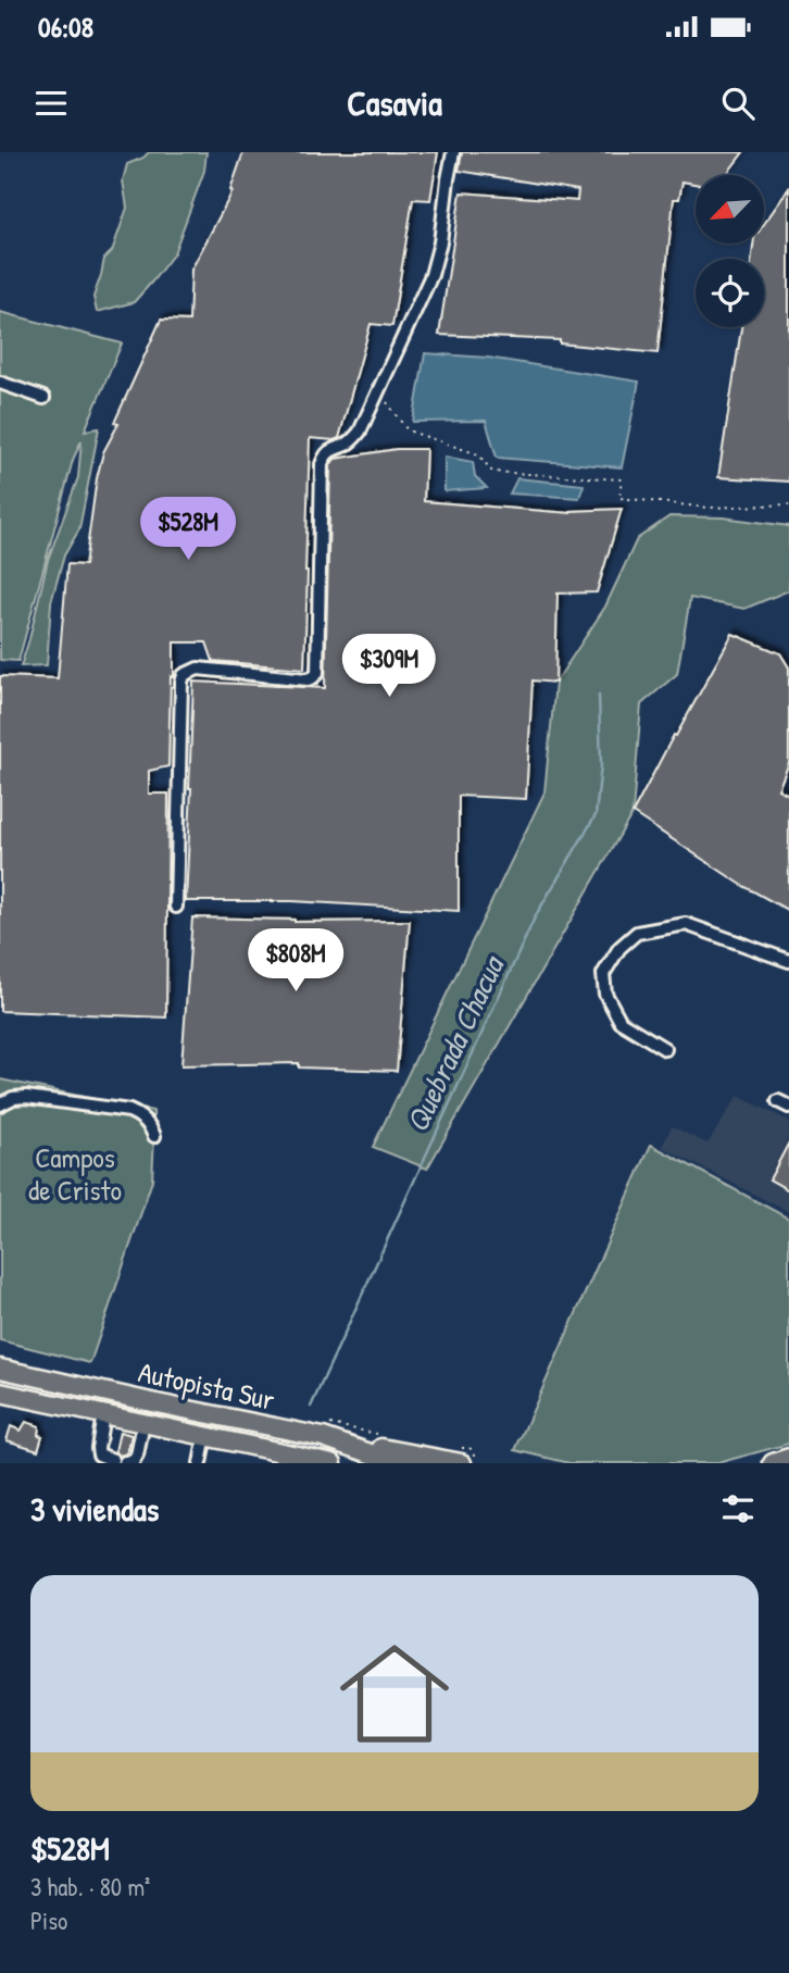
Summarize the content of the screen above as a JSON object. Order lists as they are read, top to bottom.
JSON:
{
  "streets": {
    "highway": ["Autopista Sur"]
  },
  "water": ["Quebrada Chacua"],
  "parks": ["Campos de Cristo"],
  "north": "bottom left",
  "page": {
    "status": "06:08",
    "header": "Casavia",
    "price": ["$528M", "$309M", "$808M"],
    "heading": "3 viviendas",
    "list": [
      {
        "name": "$528M",
        "note": "3 hab. · 80 m² · Piso"
      }
    ]
  }
}
